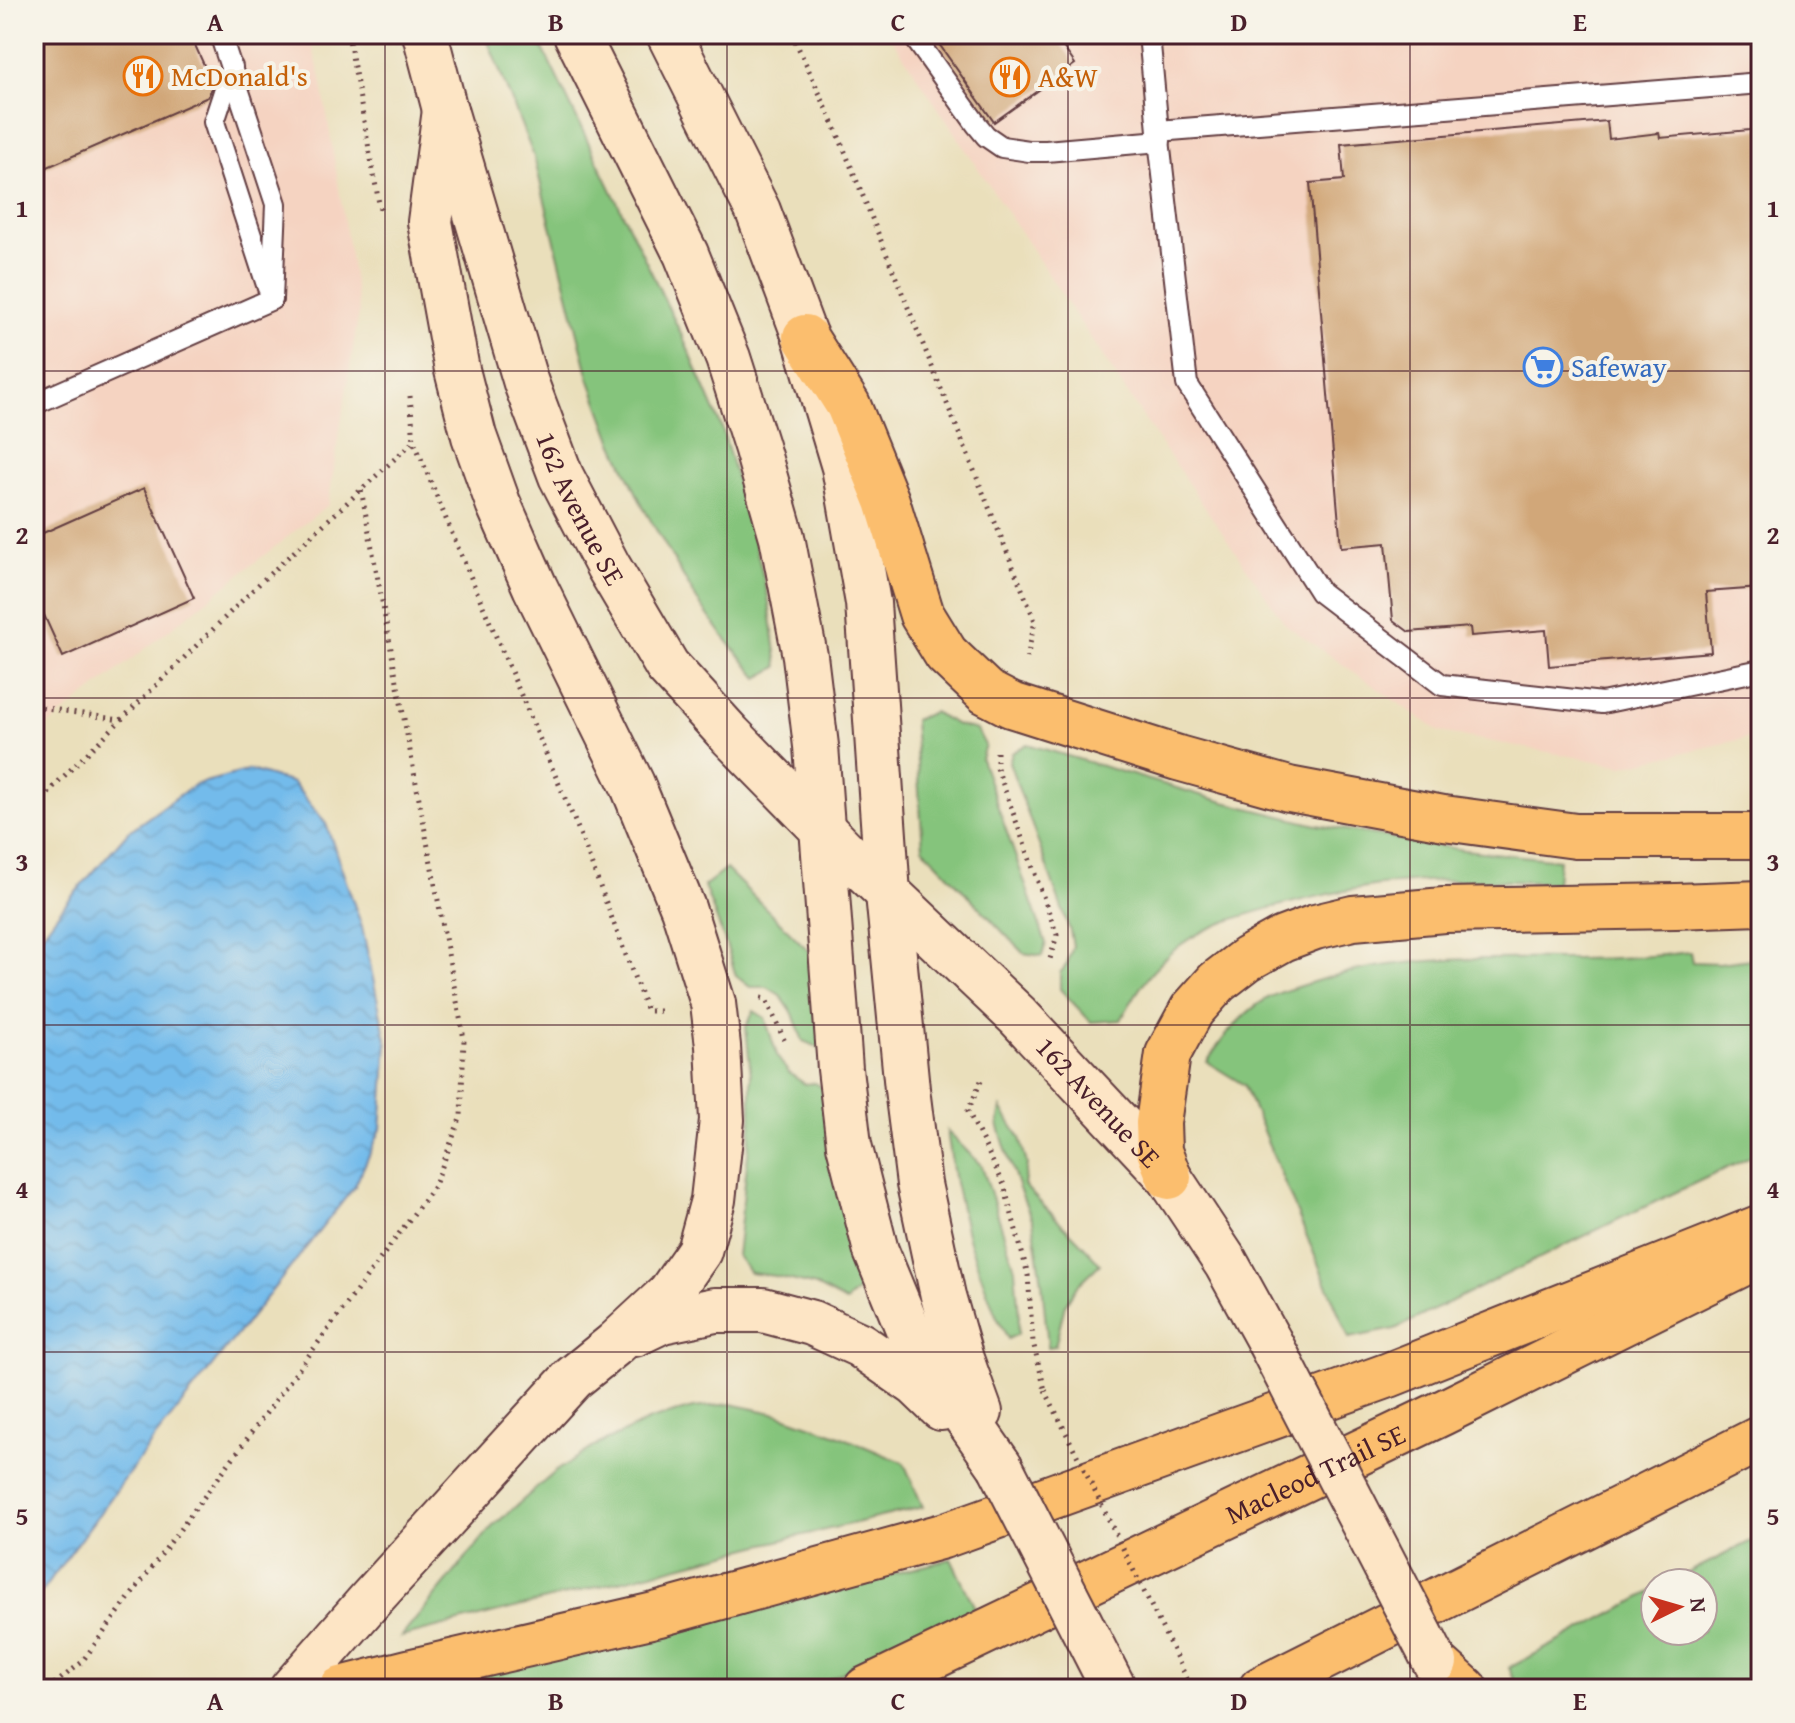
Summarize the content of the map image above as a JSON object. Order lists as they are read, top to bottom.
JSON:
{
  "streets": {
    "highway": ["Macleod Trail SE"],
    "main road": ["162 Avenue SE"]
  },
  "places": {
    "restaurant": ["McDonald's", "A&W"],
    "supermarket": ["Safeway"]
  },
  "north": "right",
  "grid": {
    "columns": [
      "A",
      "B",
      "C",
      "D",
      "E"
    ],
    "rows": [
      "1",
      "2",
      "3",
      "4",
      "5"
    ]
  }
}
